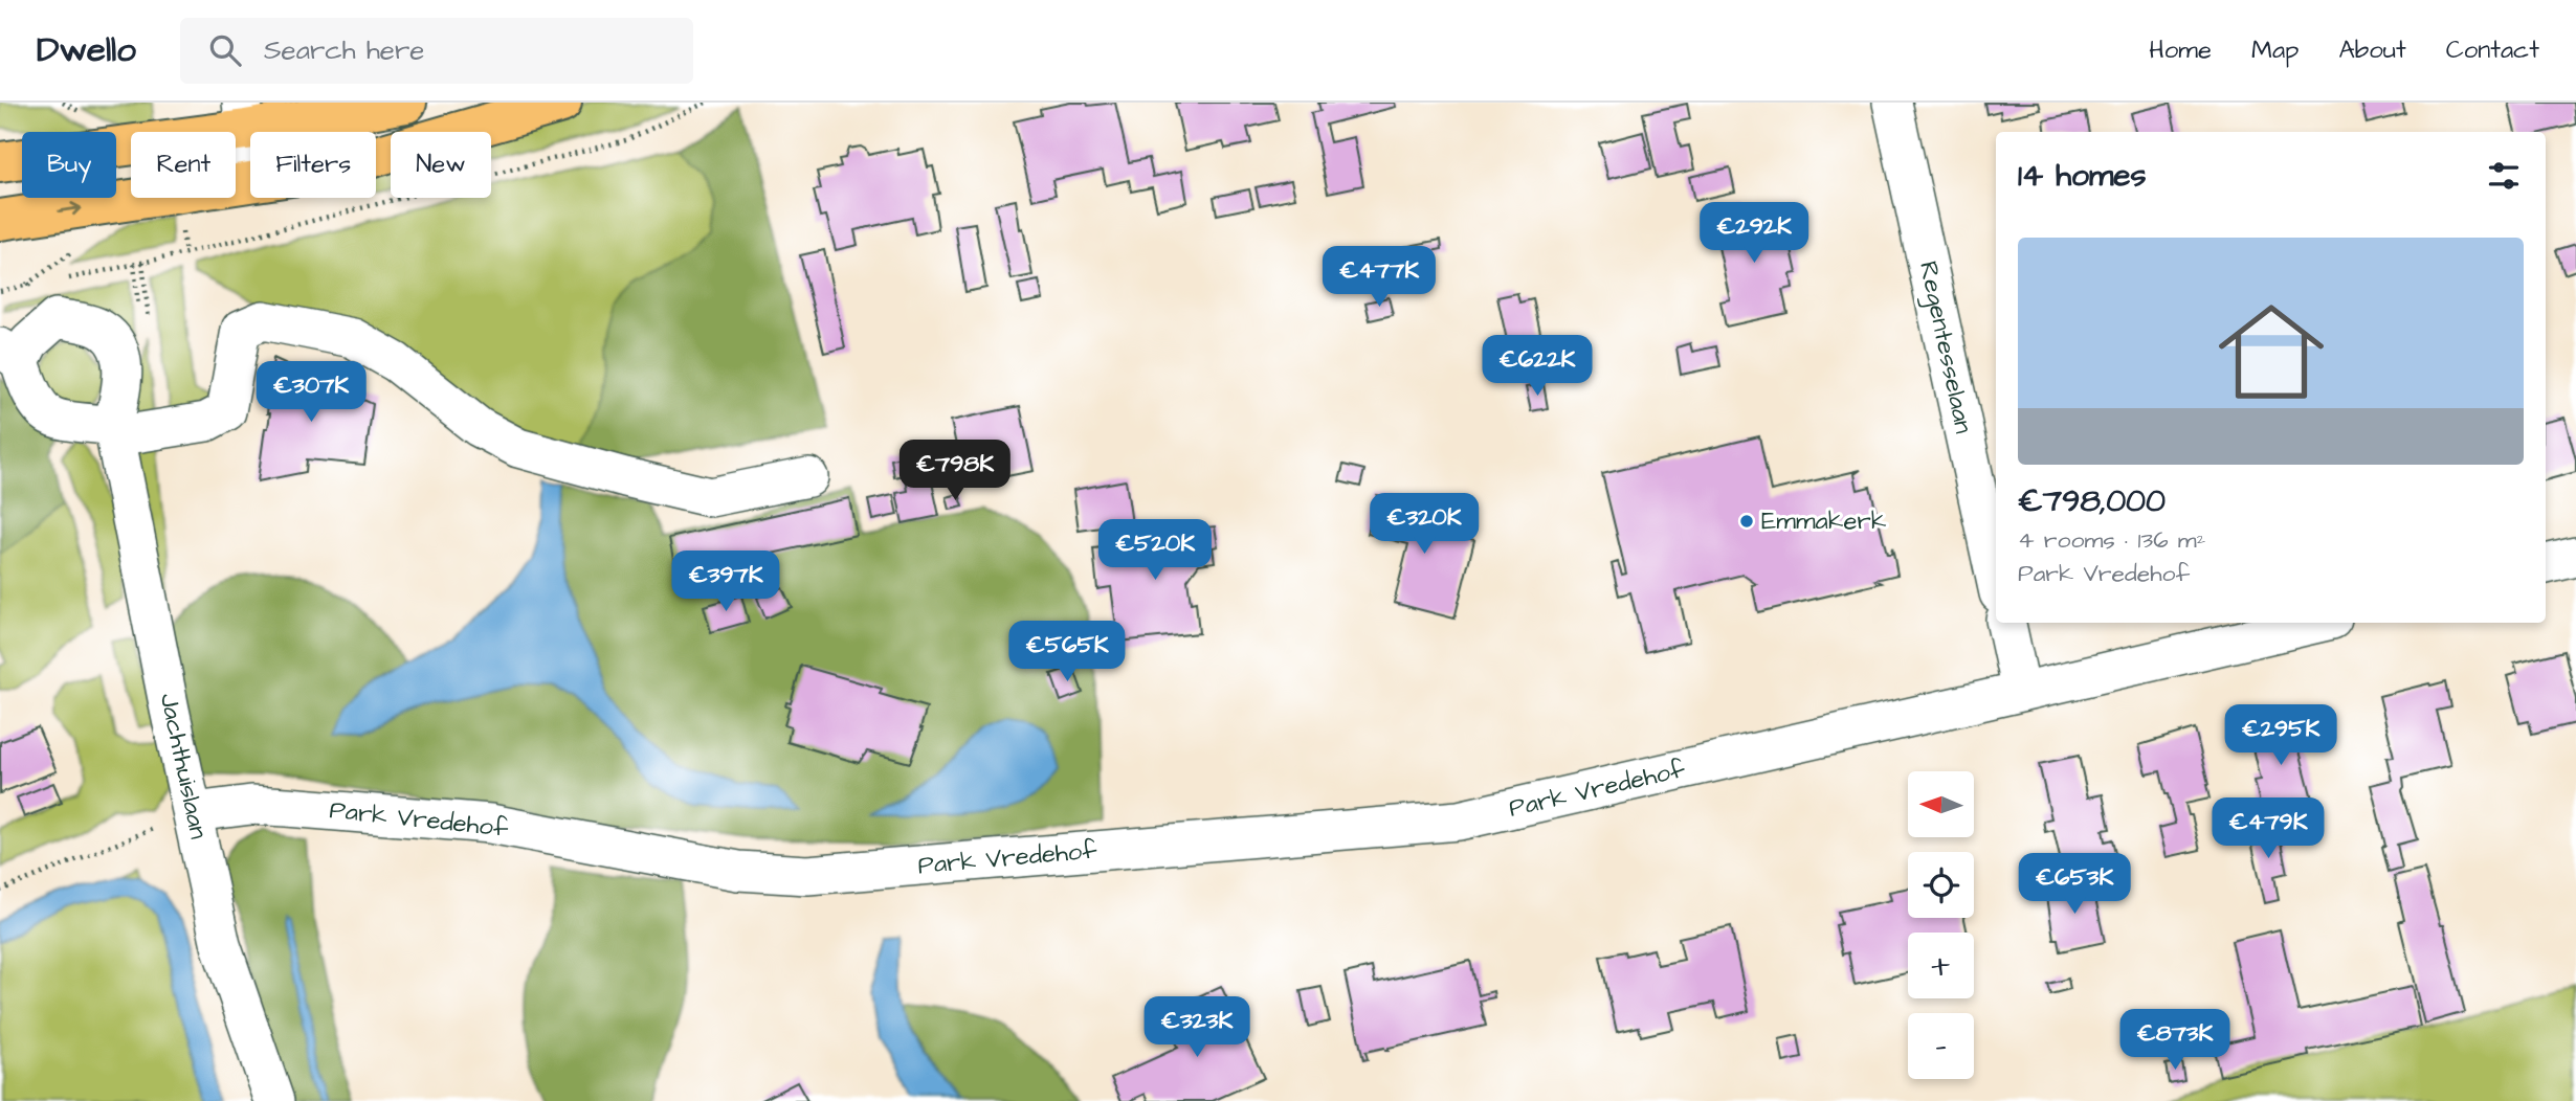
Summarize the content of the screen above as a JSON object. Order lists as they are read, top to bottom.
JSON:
{
  "streets": {
    "street": ["Regentesselaan", "Jachthuislaan", "Park Vredehof"]
  },
  "crossings": [
    ["Jachthuislaan", "Park Vredehof"]
  ],
  "places": ["Emmakerk"],
  "north": "left",
  "page": {
    "header": "Dwello",
    "search": "Search here",
    "nav": [
      "Home",
      "Map",
      "About",
      "Contact"
    ],
    "chip": [
      "Buy",
      "Rent",
      "Filters",
      "New"
    ],
    "heading": "14 homes",
    "price": [
      "€292K",
      "€477K",
      "€622K",
      "€307K",
      "€798K",
      "€320K",
      "€520K",
      "€397K",
      "€565K",
      "€295K",
      "€479K",
      "€653K",
      "€323K",
      "€873K"
    ],
    "list": [
      {
        "name": "€798,000",
        "note": "4 rooms · 136 m² · Park Vredehof"
      }
    ],
    "map_buttons": ["+", "−"]
  }
}
